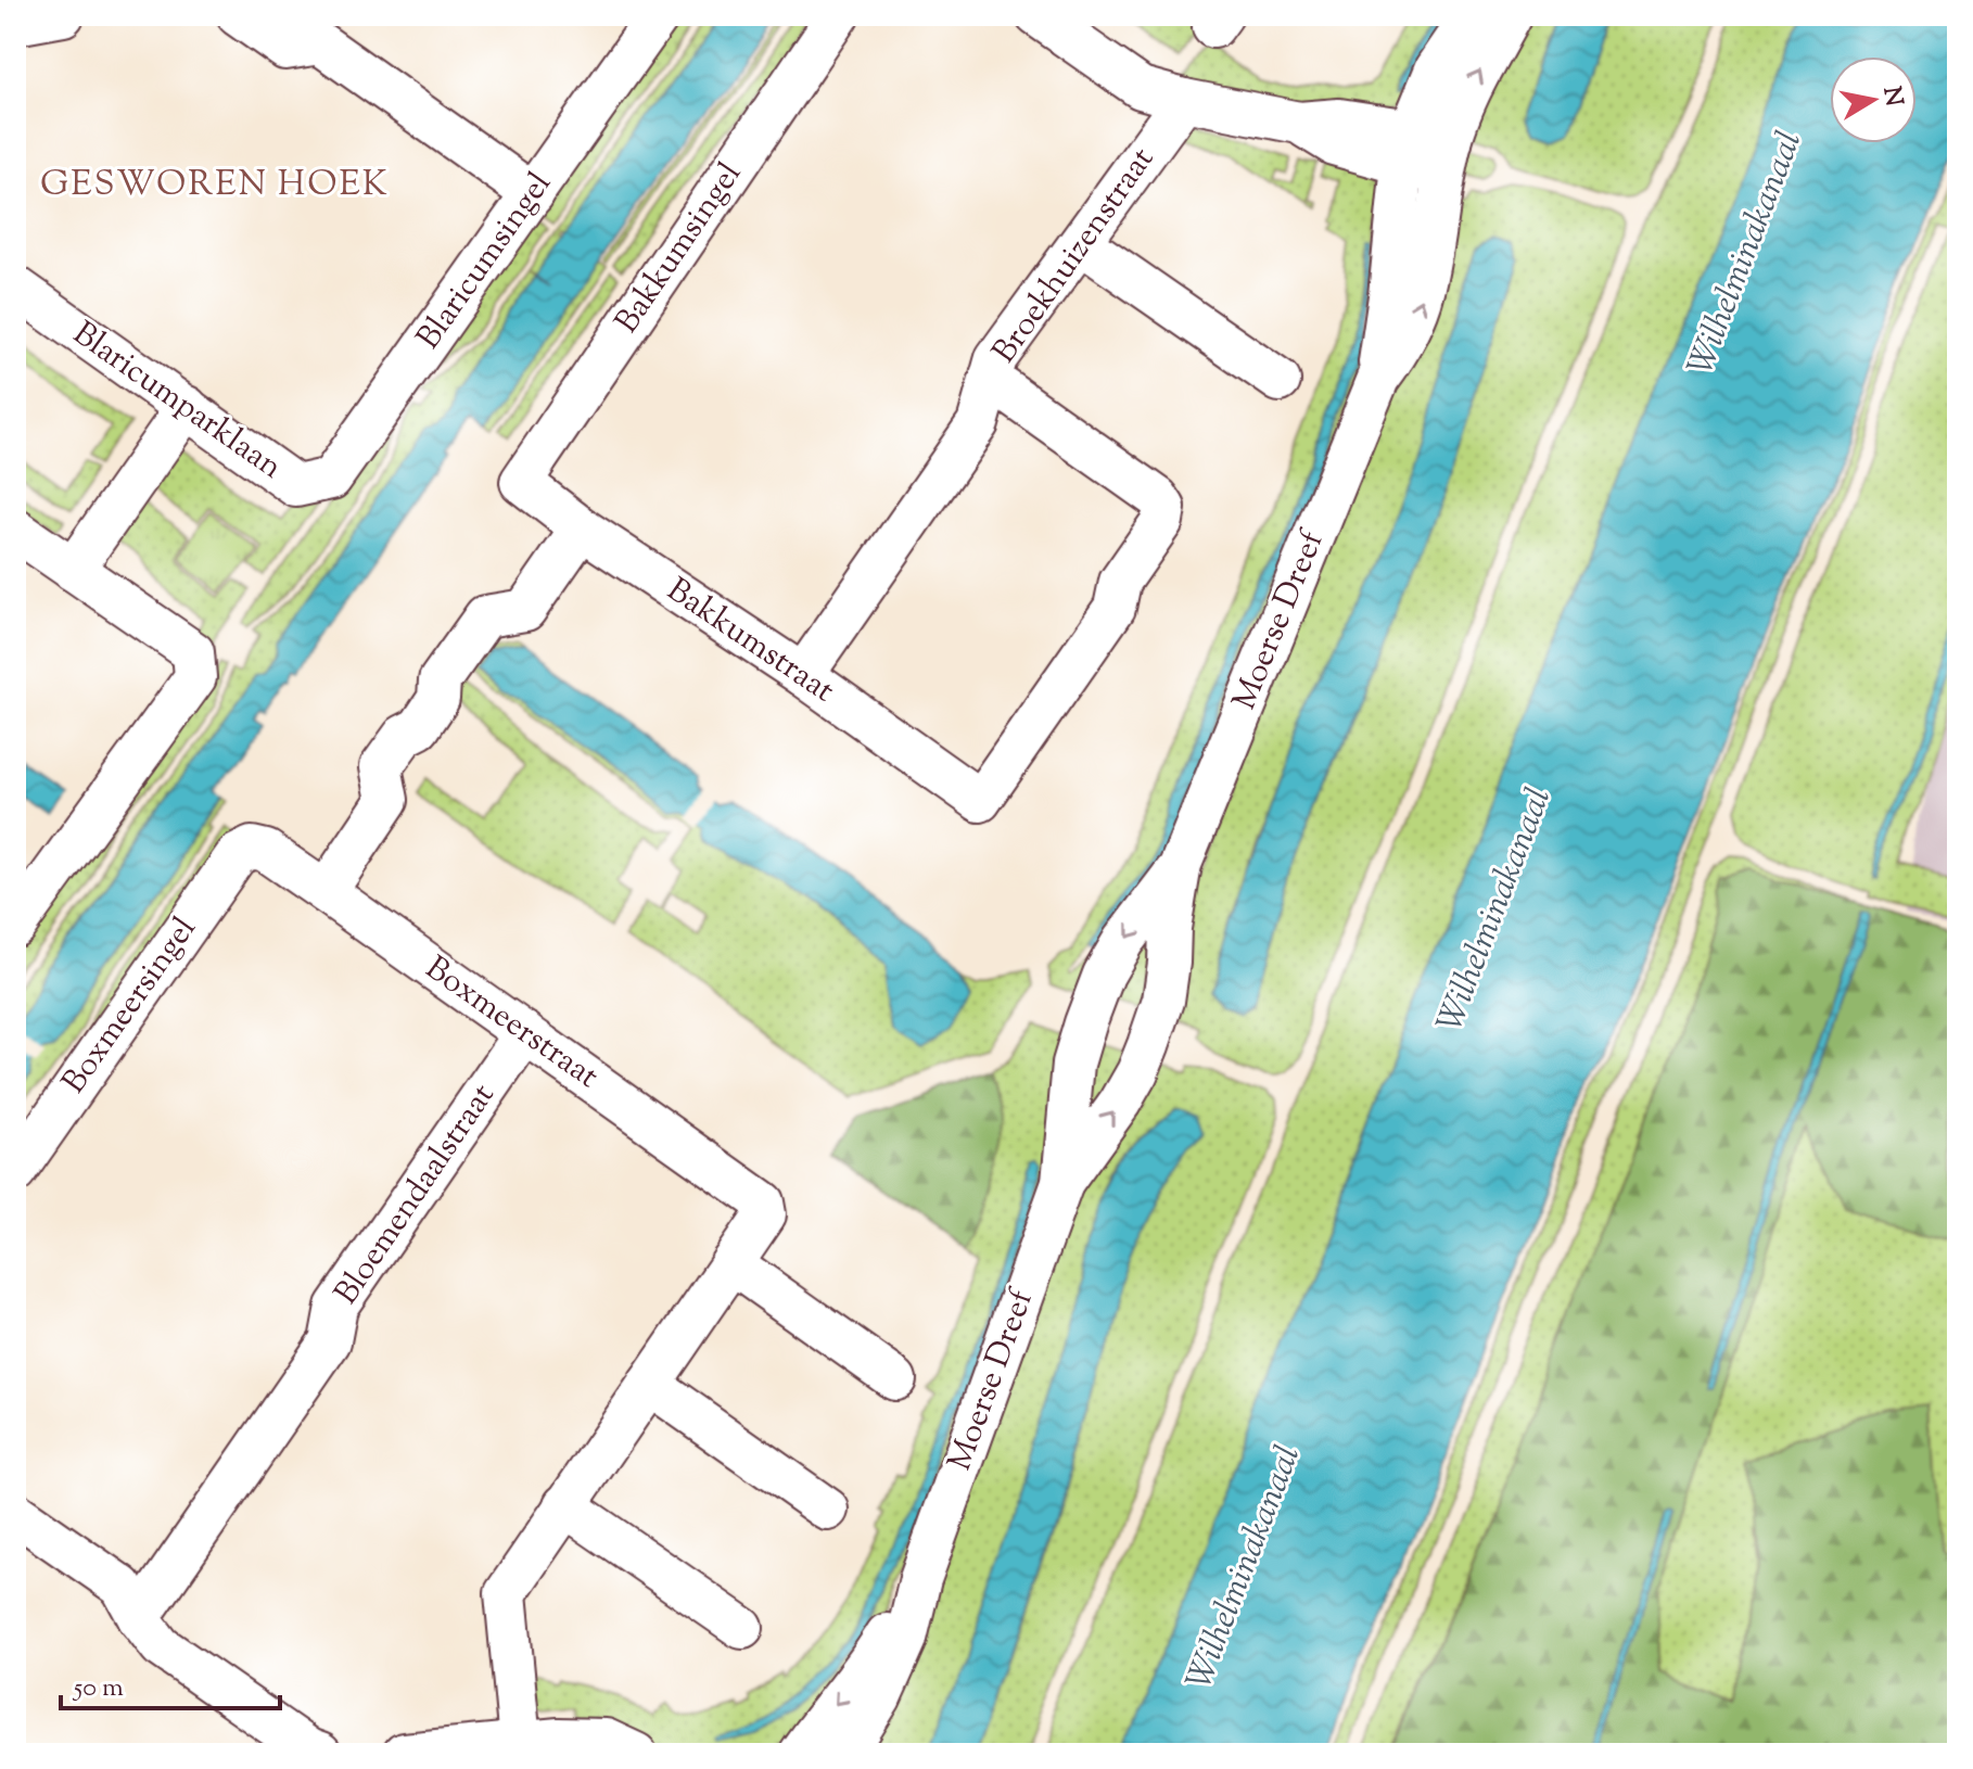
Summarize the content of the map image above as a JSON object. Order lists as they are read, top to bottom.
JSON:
{
  "streets": {
    "street": [
      "Bakkumsingel",
      "Broekhuizenstraat",
      "Blaricumsingel",
      "Blaricumparklaan",
      "Moerse Dreef",
      "Bakkumstraat",
      "Boxmeersingel",
      "Boxmeerstraat",
      "Bloemendaalstraat"
    ]
  },
  "crossings": [
    ["Bakkumsingel", "Bakkumstraat"],
    ["Broekhuizenstraat", "Bakkumstraat"],
    ["Blaricumsingel", "Blaricumparklaan"],
    ["Boxmeersingel", "Boxmeerstraat"],
    ["Boxmeerstraat", "Bloemendaalstraat"]
  ],
  "districts": ["GESWOREN HOEK"],
  "water": ["Wilhelminakanaal"],
  "scale_bar": "50 m",
  "north": "right"
}
